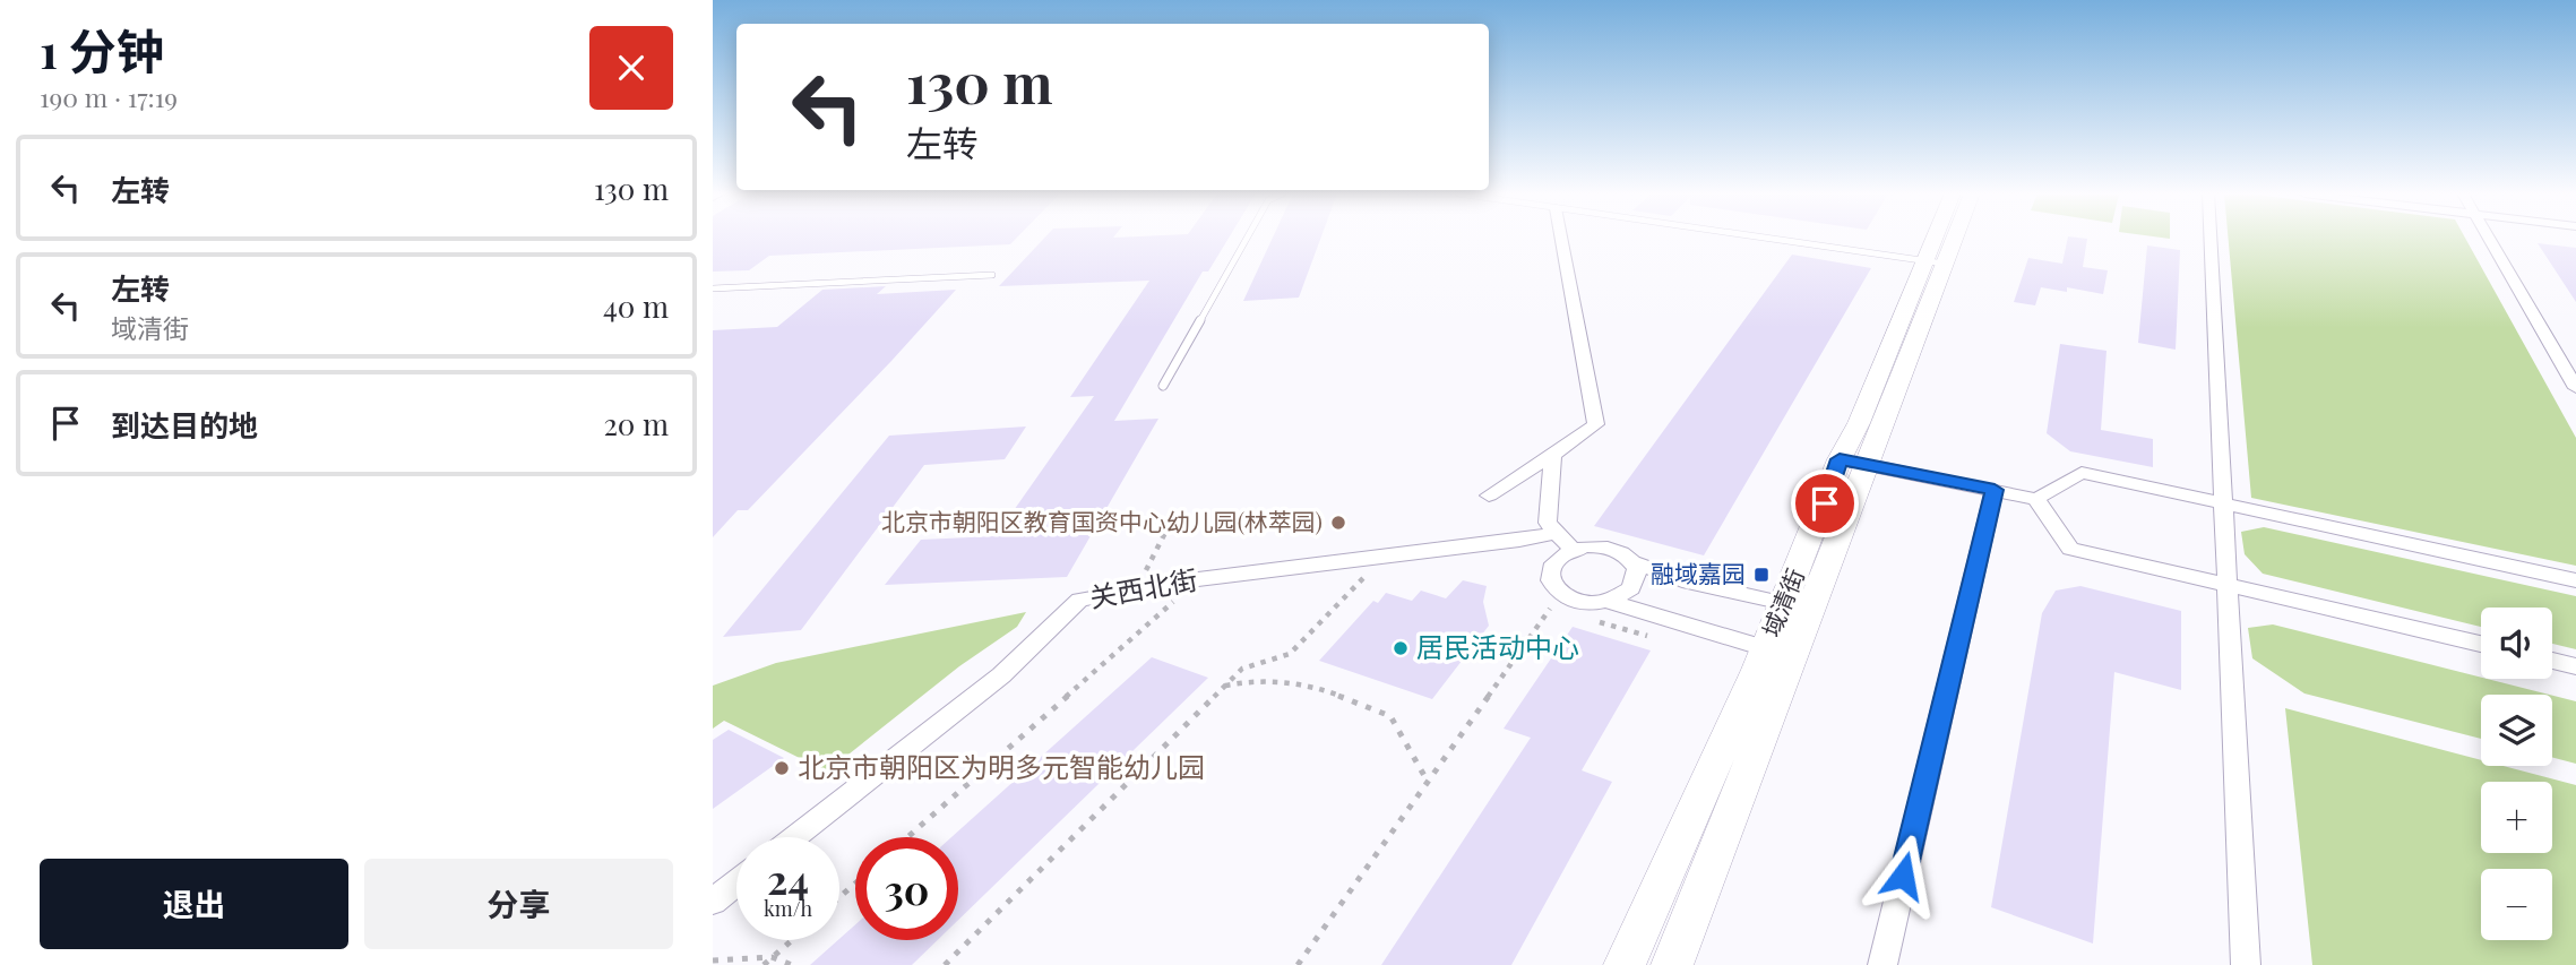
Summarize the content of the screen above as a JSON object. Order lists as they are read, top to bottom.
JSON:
{
  "streets": {
    "street": ["关西北街", "域清街"]
  },
  "places": {
    "other": ["北京市朝阳区教育国资中心幼儿园(林萃园)", "居民活动中心", "北京市朝阳区为明多元智能幼儿园"],
    "transit": ["融域嘉园"]
  },
  "page": {
    "heading": ["1 分钟", "190 m · 17:19"],
    "turn": ["130 m", "左转"],
    "list": [
      {
        "name": "左转",
        "value": "130 m"
      },
      {
        "name": "左转",
        "note": "域清街",
        "value": "40 m"
      },
      {
        "name": "到达目的地",
        "value": "20 m"
      }
    ],
    "map_buttons": ["+", "−"],
    "speed": "24 km/h",
    "limit": "30",
    "buttons": ["退出", "分享"]
  }
}
